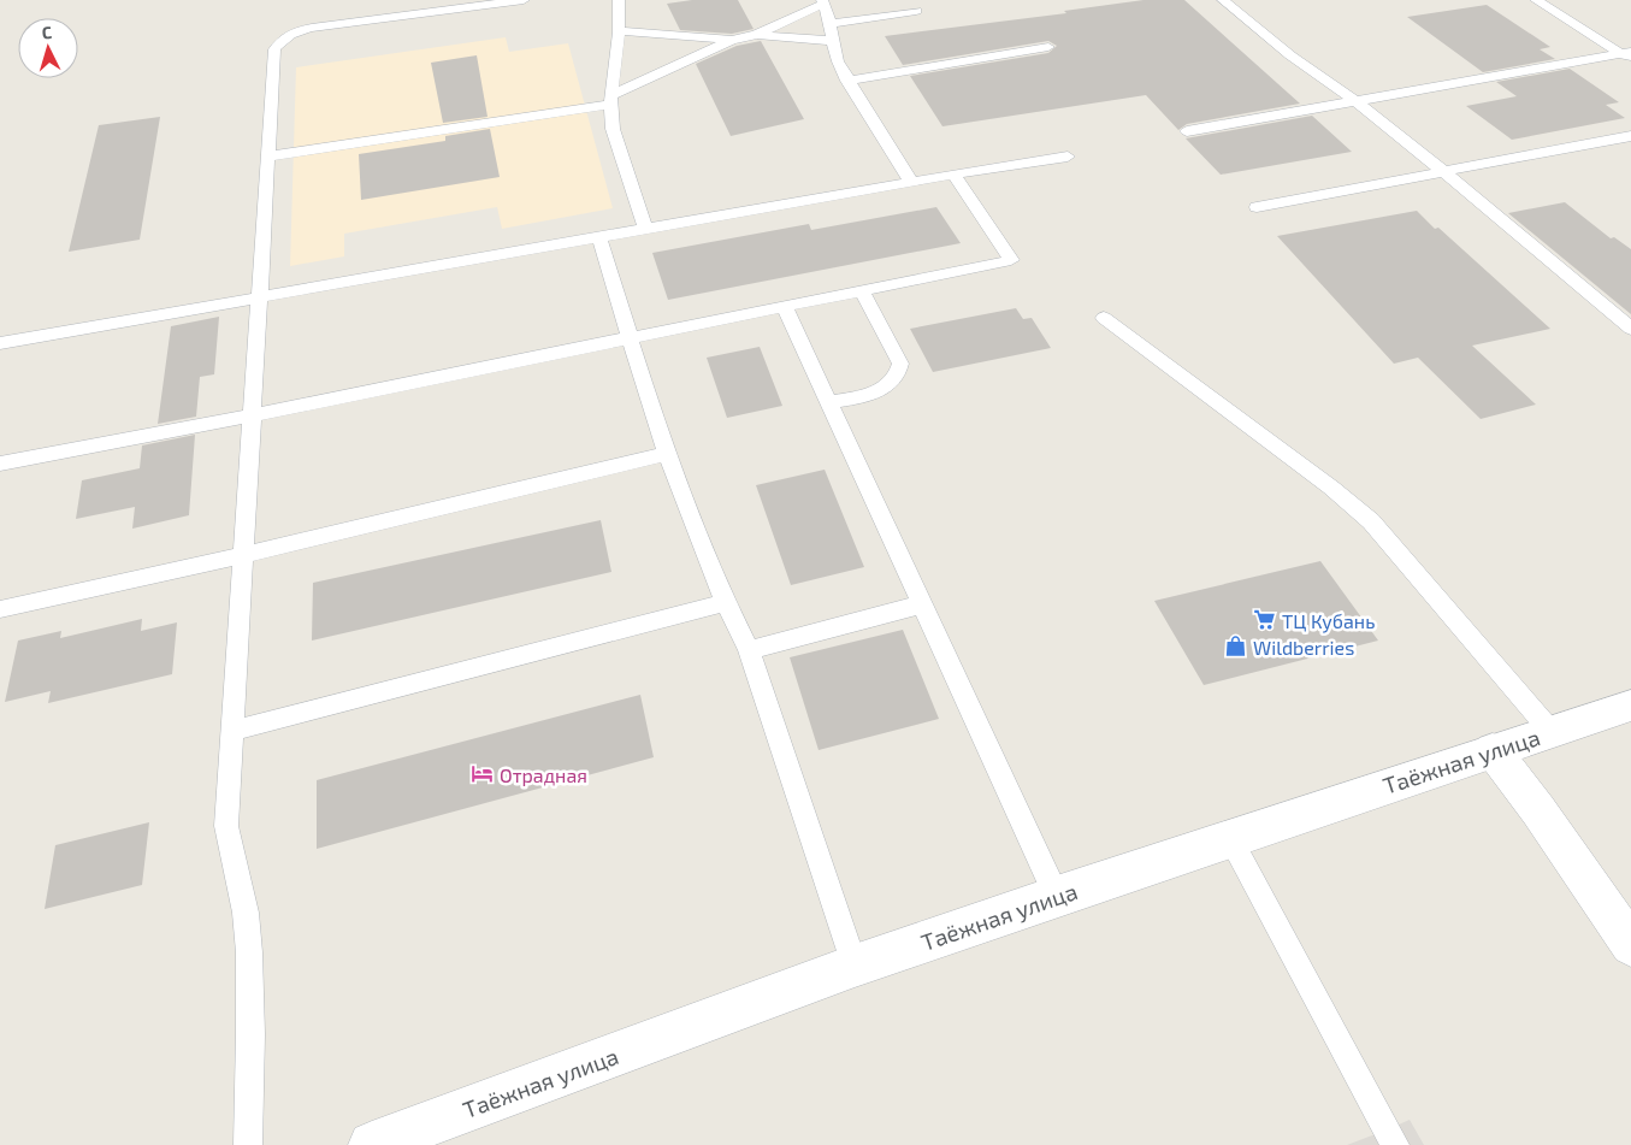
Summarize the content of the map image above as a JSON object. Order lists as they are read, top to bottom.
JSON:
{
  "streets": {
    "street": ["Таёжная улица"]
  },
  "places": {
    "supermarket": ["ТЦ Кубань"],
    "shop": ["Wildberries"],
    "hotel": ["Отрадная"]
  },
  "north": "top"
}
